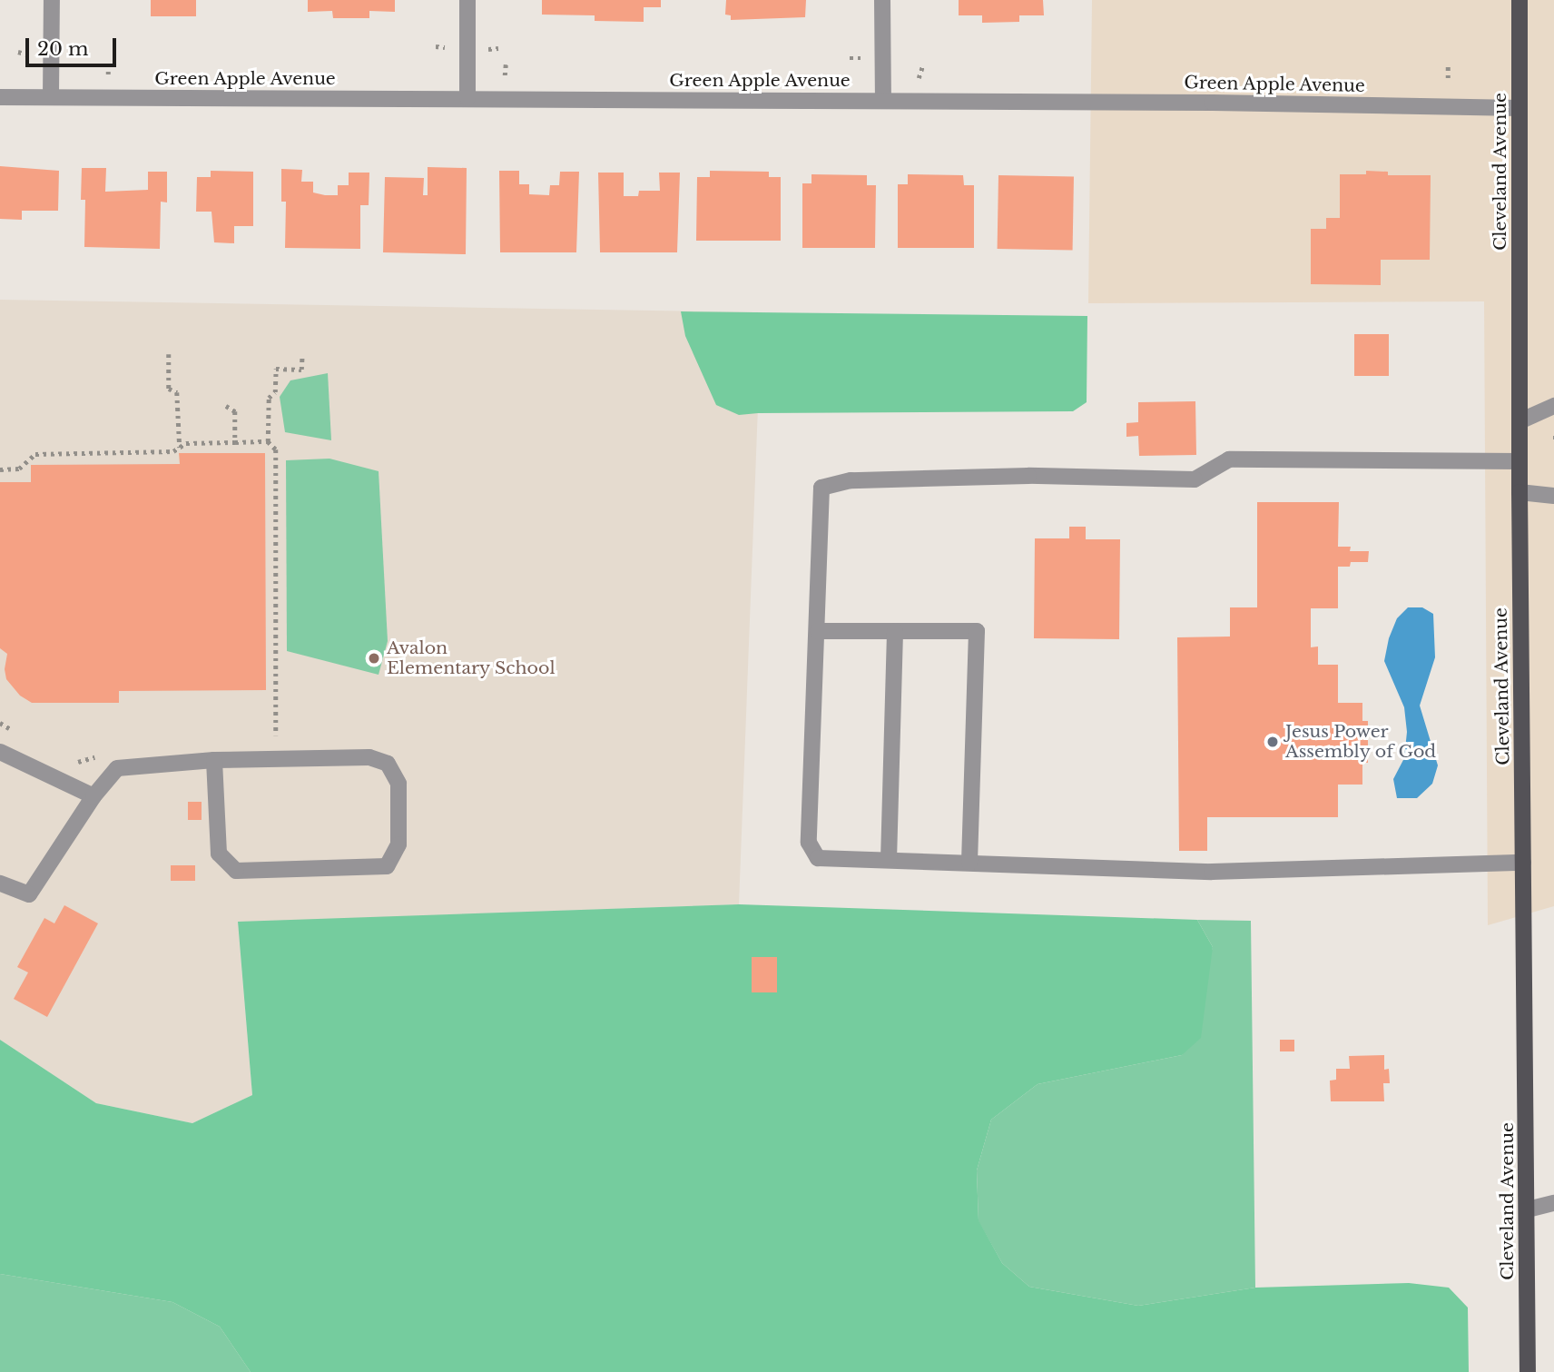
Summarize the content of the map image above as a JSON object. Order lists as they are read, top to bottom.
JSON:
{
  "streets": {
    "main road": ["Cleveland Avenue"],
    "street": ["Green Apple Avenue"]
  },
  "crossings": [
    ["Green Apple Avenue", "Cleveland Avenue"]
  ],
  "places": ["Avalon Elementary School", "Jesus Power Assembly of God"],
  "scale_bar": "20 m"
}
